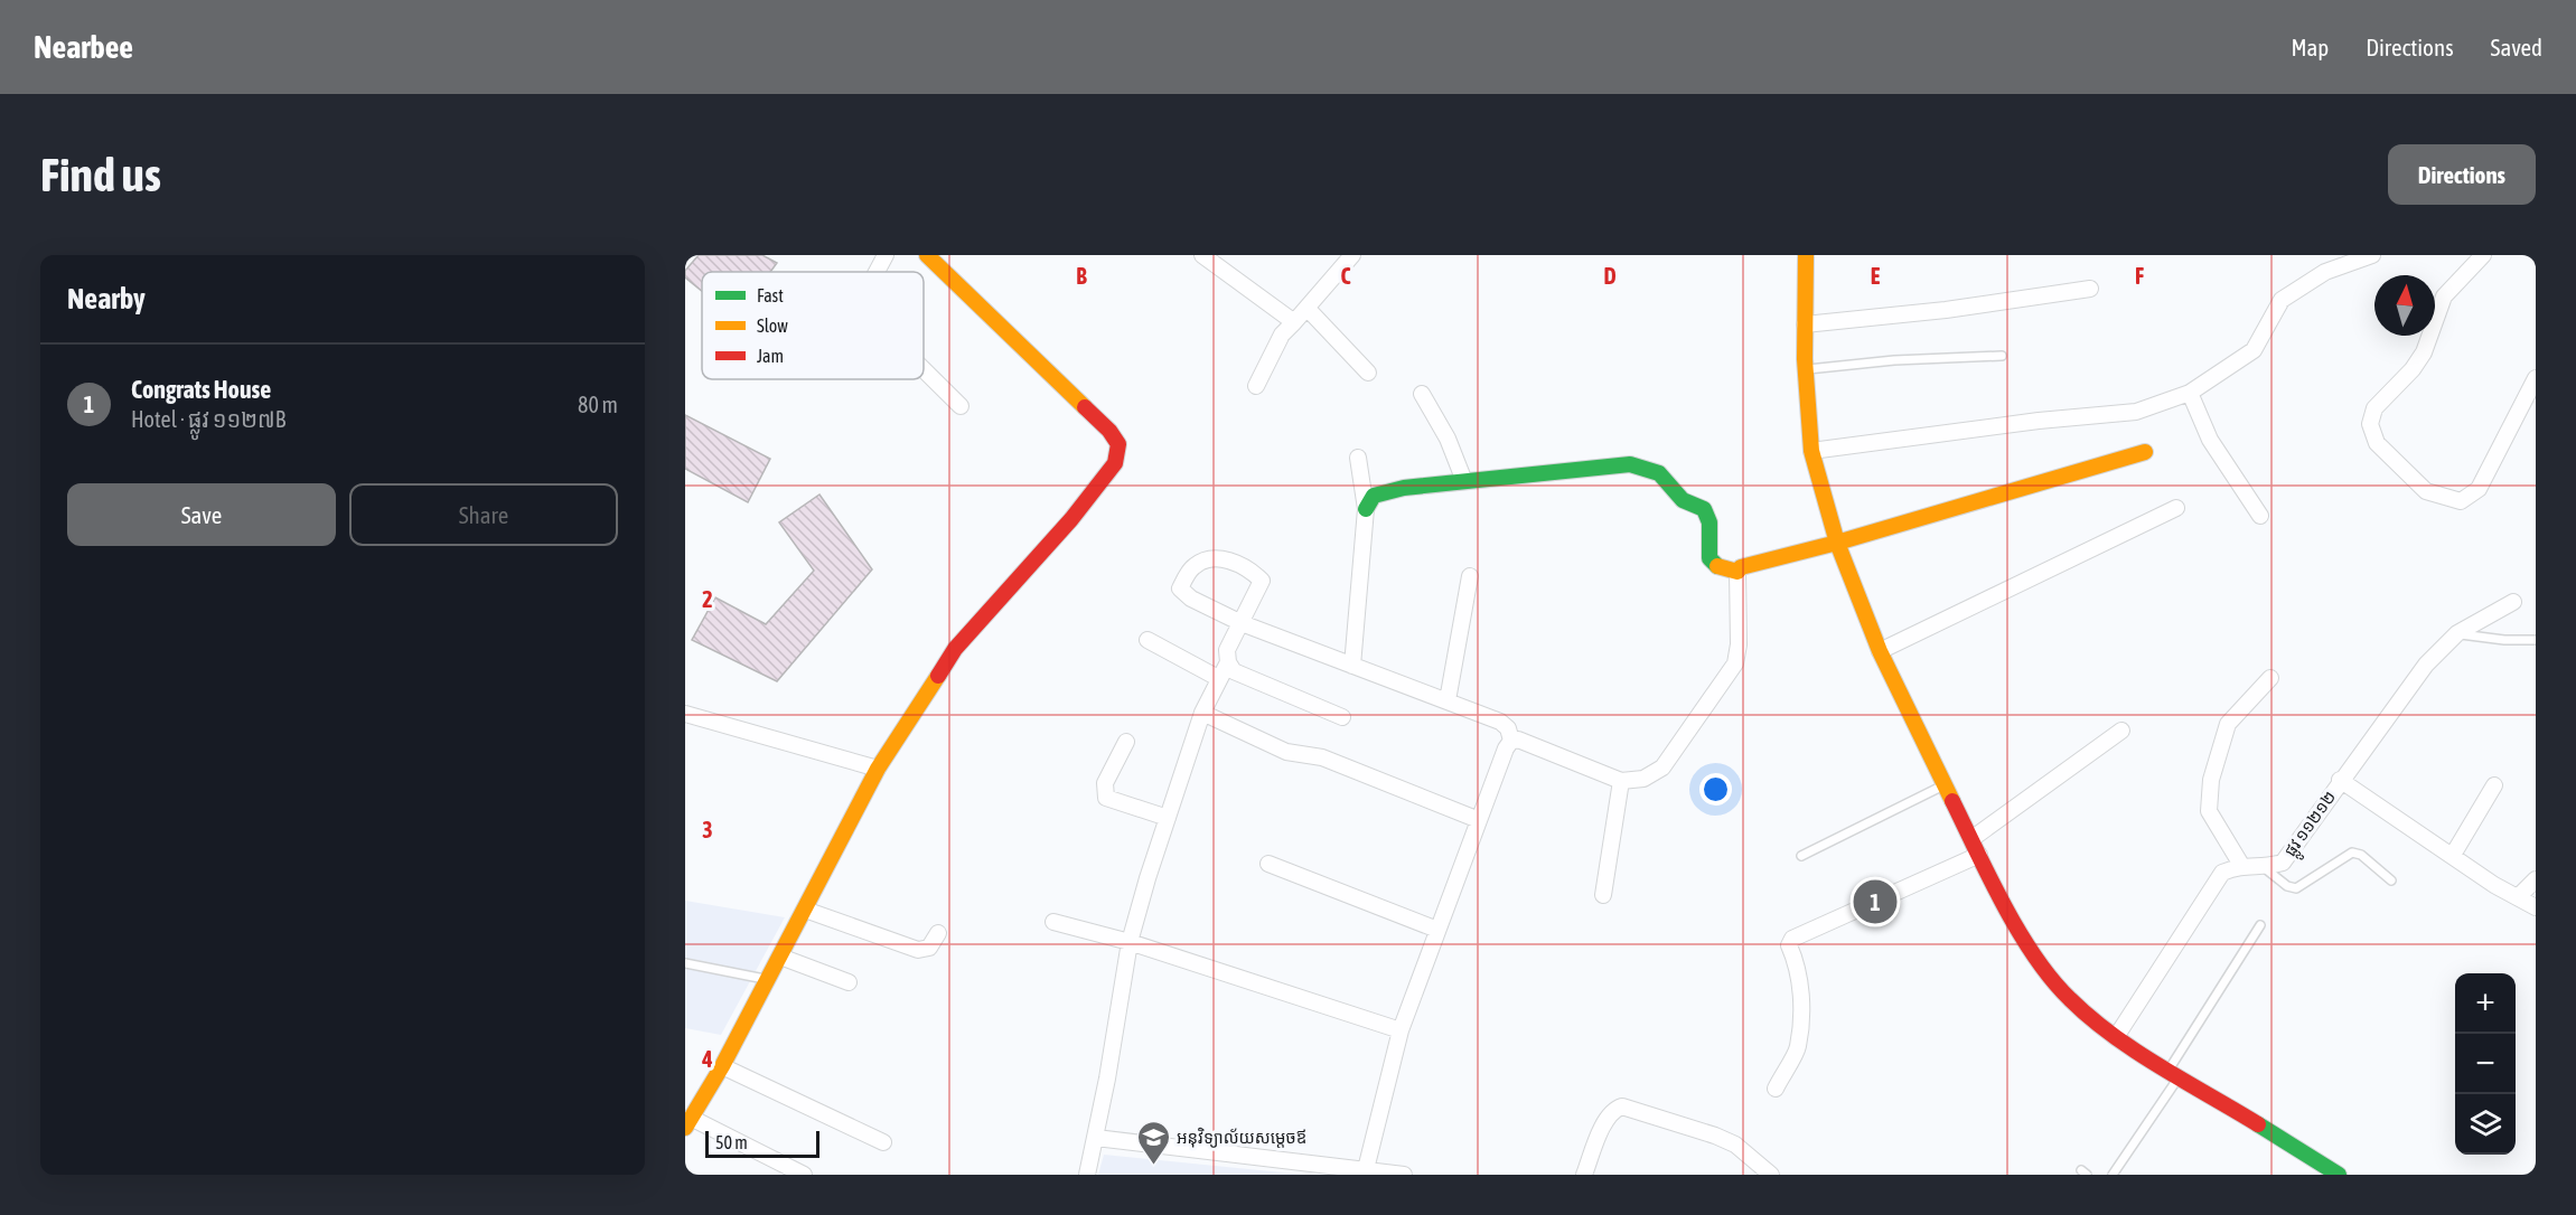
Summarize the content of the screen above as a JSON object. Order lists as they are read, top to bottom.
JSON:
{
  "streets": {
    "street": ["ផ្លូវ ១១២១២"]
  },
  "places": {
    "school or university": ["អនុវិទ្យាល័យសម្តេចឪ"]
  },
  "legend": ["Fast", "Slow", "Jam"],
  "scale_bar": "50 m",
  "north": "top",
  "page": {
    "header": "Nearbee",
    "nav": ["Map", "Directions", "Saved"],
    "buttons": [
      "Directions",
      ["Save", "Share"]
    ],
    "title": "Find us",
    "heading": "Nearby",
    "list": [
      {
        "mark": "1",
        "name": "Congrats House",
        "note": "Hotel · ផ្លូវ ១១២៧B",
        "value": "80 m"
      }
    ],
    "pins": "1",
    "map_buttons": ["+", "−"],
    "scale": "50 m"
  },
  "grid": {
    "columns": [
      "B",
      "C",
      "D",
      "E",
      "F"
    ],
    "rows": ["2", "3", "4"]
  }
}
